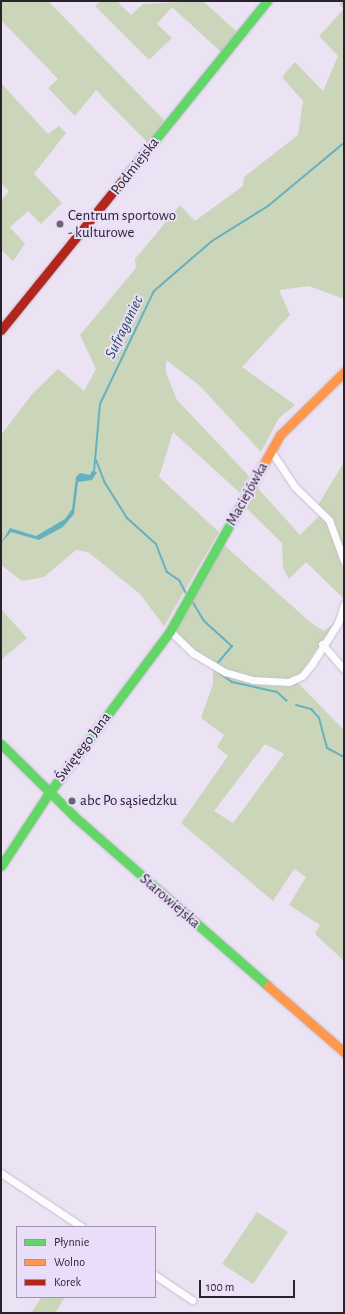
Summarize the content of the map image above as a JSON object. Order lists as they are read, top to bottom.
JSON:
{
  "streets": {
    "street": [
      "Podmiejska",
      "Maciejówka",
      "Świętego Jana",
      "Starowiejska"
    ]
  },
  "crossings": [
    ["Maciejówka", "Świętego Jana"],
    ["Świętego Jana", "Starowiejska"]
  ],
  "water": ["Sufraganiec"],
  "places": ["Centrum sportowo - kulturowe", "abc Po sąsiedzku"],
  "legend": ["Płynnie", "Wolno", "Korek"],
  "scale_bar": "100 m"
}
